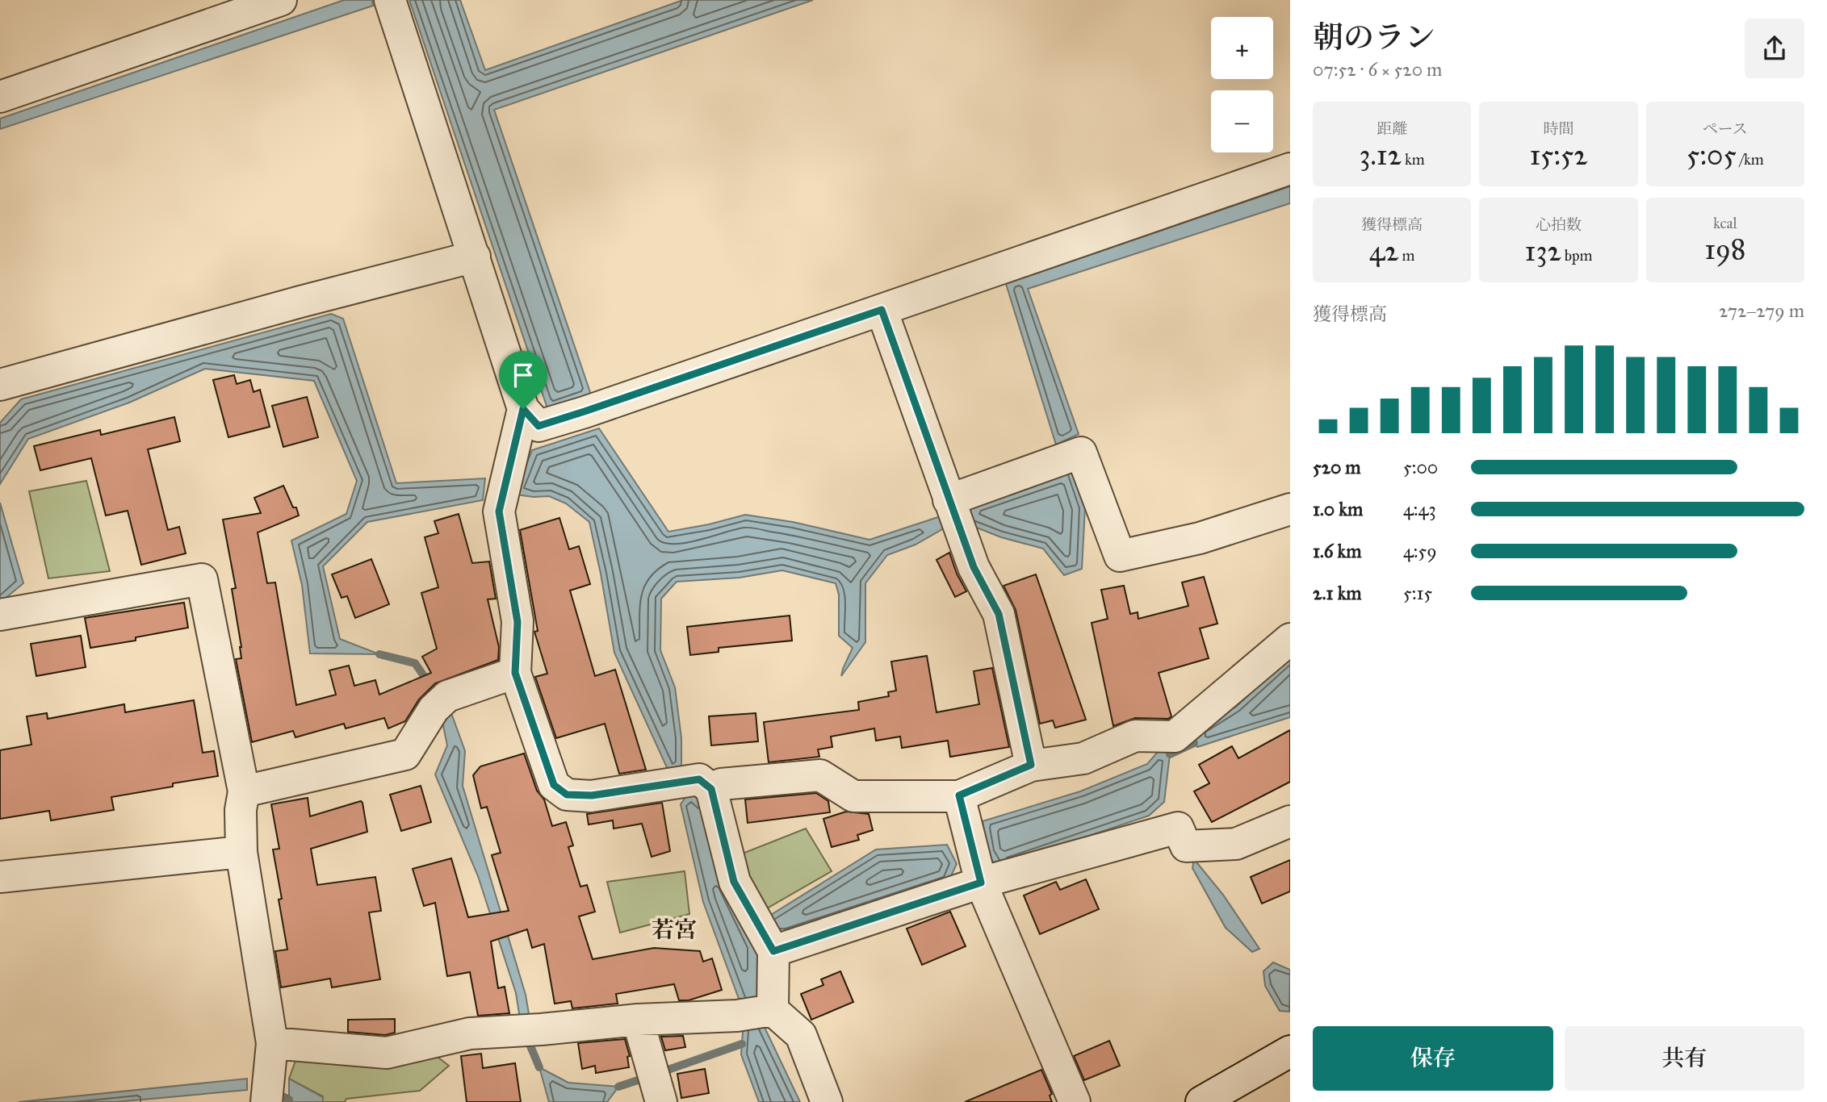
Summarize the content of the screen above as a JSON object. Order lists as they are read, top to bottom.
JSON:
{
  "districts": ["若宮"],
  "page": {
    "heading": ["朝のラン", "07:52 · 6 × 520 m"],
    "map_buttons": ["+", "−"],
    "stats": [
      ["距離", "3.12 km"],
      ["時間", "15:52"],
      ["ペース", "5:05 /km"],
      ["獲得標高", "42 m"],
      ["心拍数", "132 bpm"],
      ["kcal", "198"]
    ],
    "chart": ["獲得標高", "272–279 m"],
    "list": [
      {
        "name": "520 m",
        "note": "5:00"
      },
      {
        "name": "1.0 km",
        "note": "4:43"
      },
      {
        "name": "1.6 km",
        "note": "4:59"
      },
      {
        "name": "2.1 km",
        "note": "5:15"
      }
    ],
    "buttons": ["保存", "共有"]
  }
}
